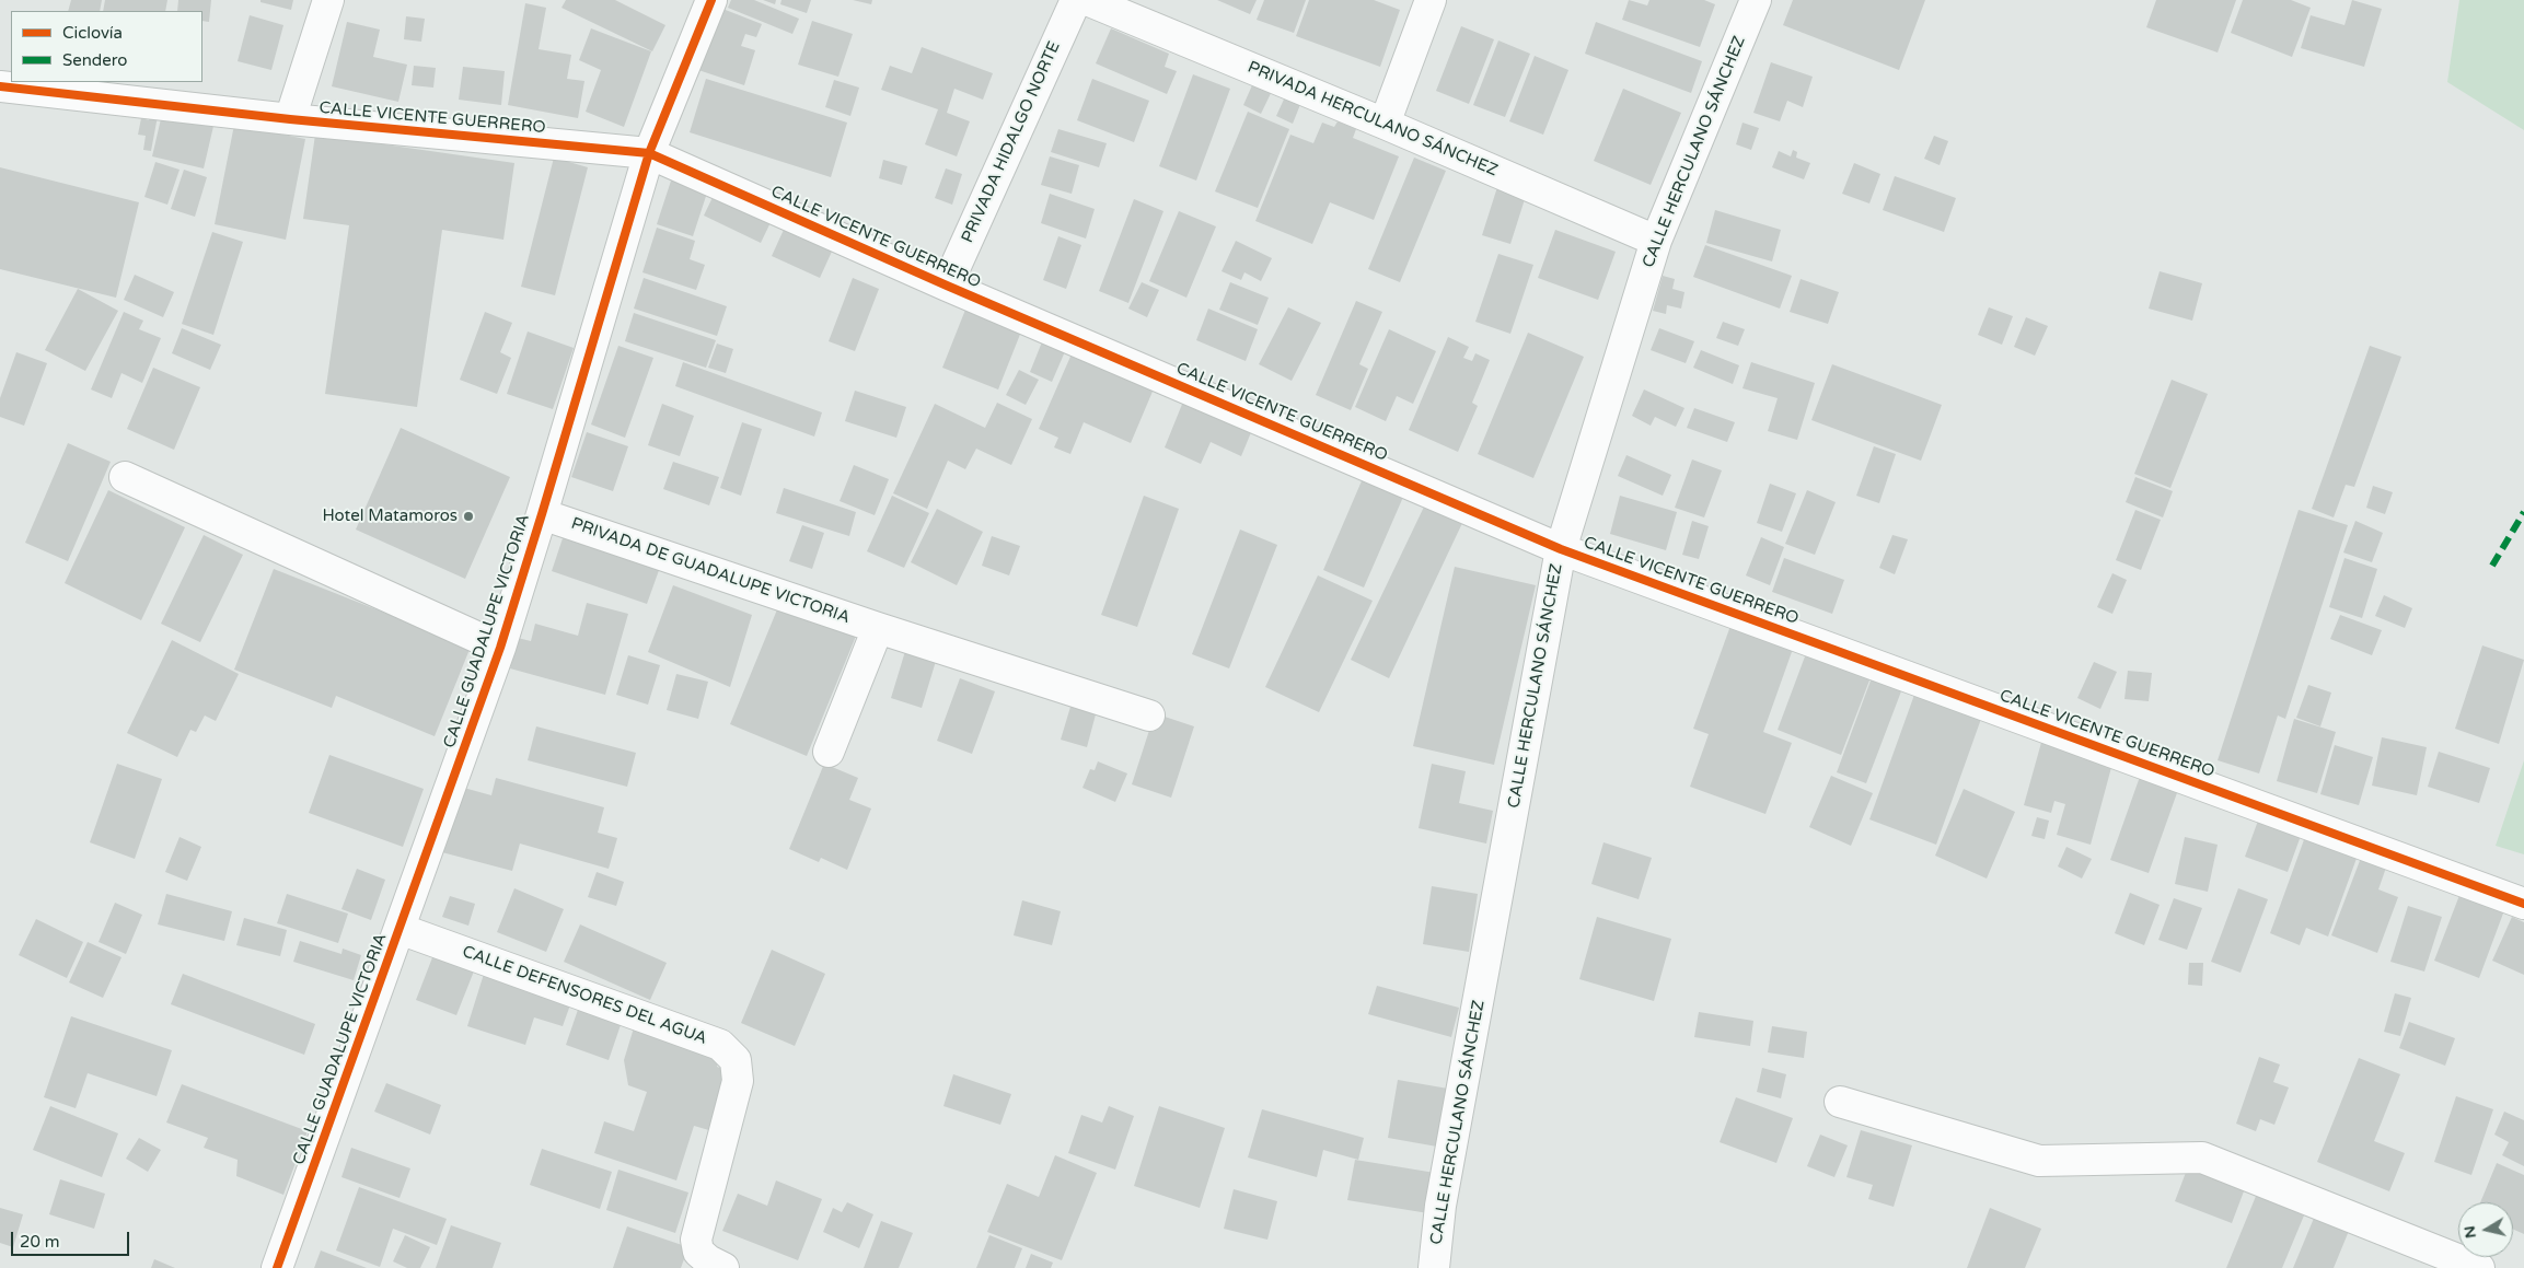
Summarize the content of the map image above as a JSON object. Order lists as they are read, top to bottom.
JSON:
{
  "streets": {
    "street": [
      "CALLE VICENTE GUERRERO",
      "PRIVADA HERCULANO SÁNCHEZ",
      "PRIVADA HIDALGO NORTE",
      "CALLE HERCULANO SÁNCHEZ",
      "PRIVADA DE GUADALUPE VICTORIA",
      "CALLE GUADALUPE VICTORIA",
      "CALLE DEFENSORES DEL AGUA"
    ]
  },
  "crossings": [
    ["CALLE VICENTE GUERRERO", "PRIVADA HIDALGO NORTE"],
    ["CALLE VICENTE GUERRERO", "CALLE HERCULANO SÁNCHEZ"],
    ["CALLE VICENTE GUERRERO", "CALLE GUADALUPE VICTORIA"],
    ["PRIVADA HERCULANO SÁNCHEZ", "CALLE HERCULANO SÁNCHEZ"],
    ["PRIVADA DE GUADALUPE VICTORIA", "CALLE GUADALUPE VICTORIA"],
    ["CALLE GUADALUPE VICTORIA", "CALLE DEFENSORES DEL AGUA"]
  ],
  "places": ["Hotel Matamoros"],
  "legend": ["Ciclovía", "Sendero"],
  "scale_bar": "20 m",
  "north": "left"
}
